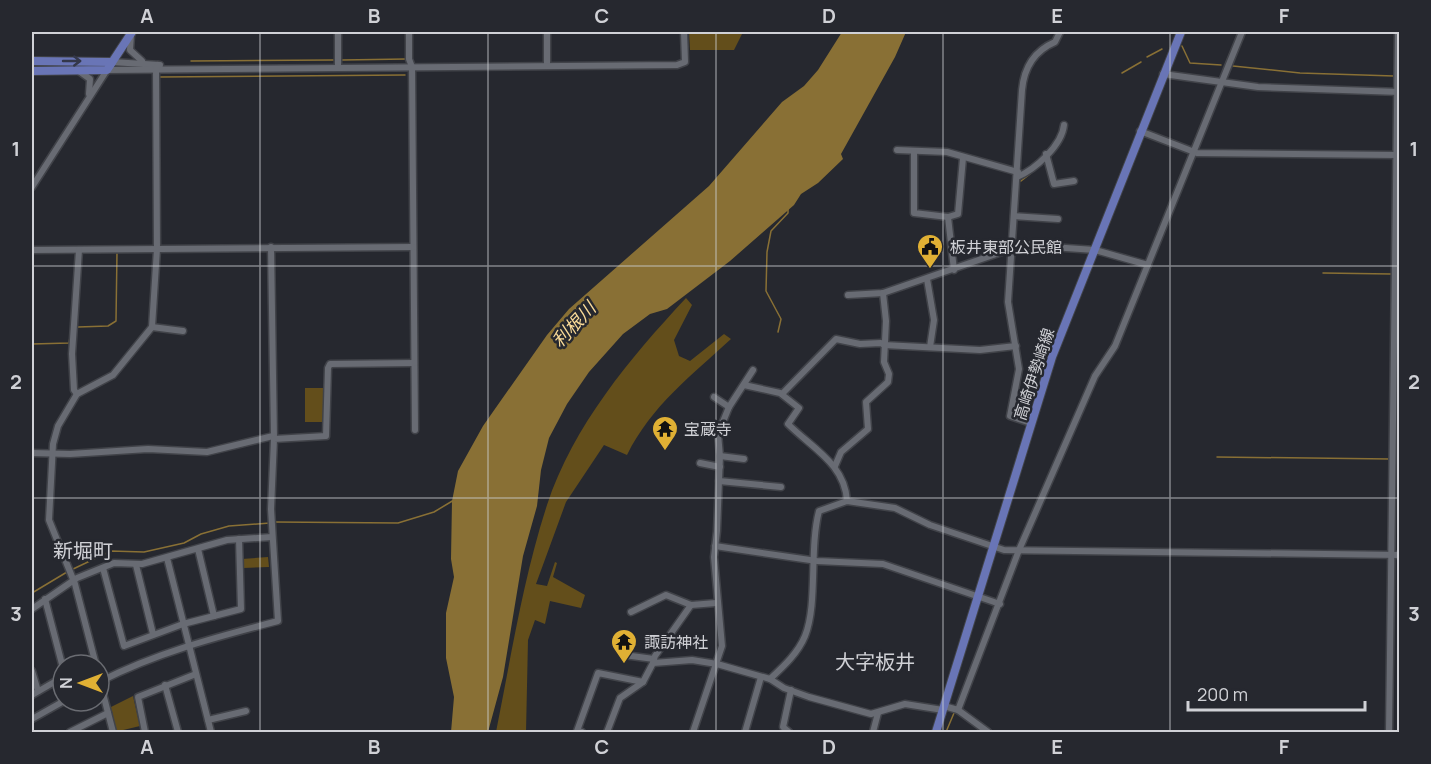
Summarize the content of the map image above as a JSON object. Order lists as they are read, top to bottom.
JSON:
{
  "streets": {
    "main road": ["高崎伊勢崎線"]
  },
  "districts": ["新堀町", "大字板井"],
  "water": ["利根川"],
  "places": {
    "public building": ["板井東部公民館"],
    "temple": ["宝蔵寺", "諏訪神社"]
  },
  "scale_bar": "200 m",
  "north": "left",
  "grid": {
    "columns": [
      "A",
      "B",
      "C",
      "D",
      "E",
      "F"
    ],
    "rows": ["1", "2", "3"]
  }
}
